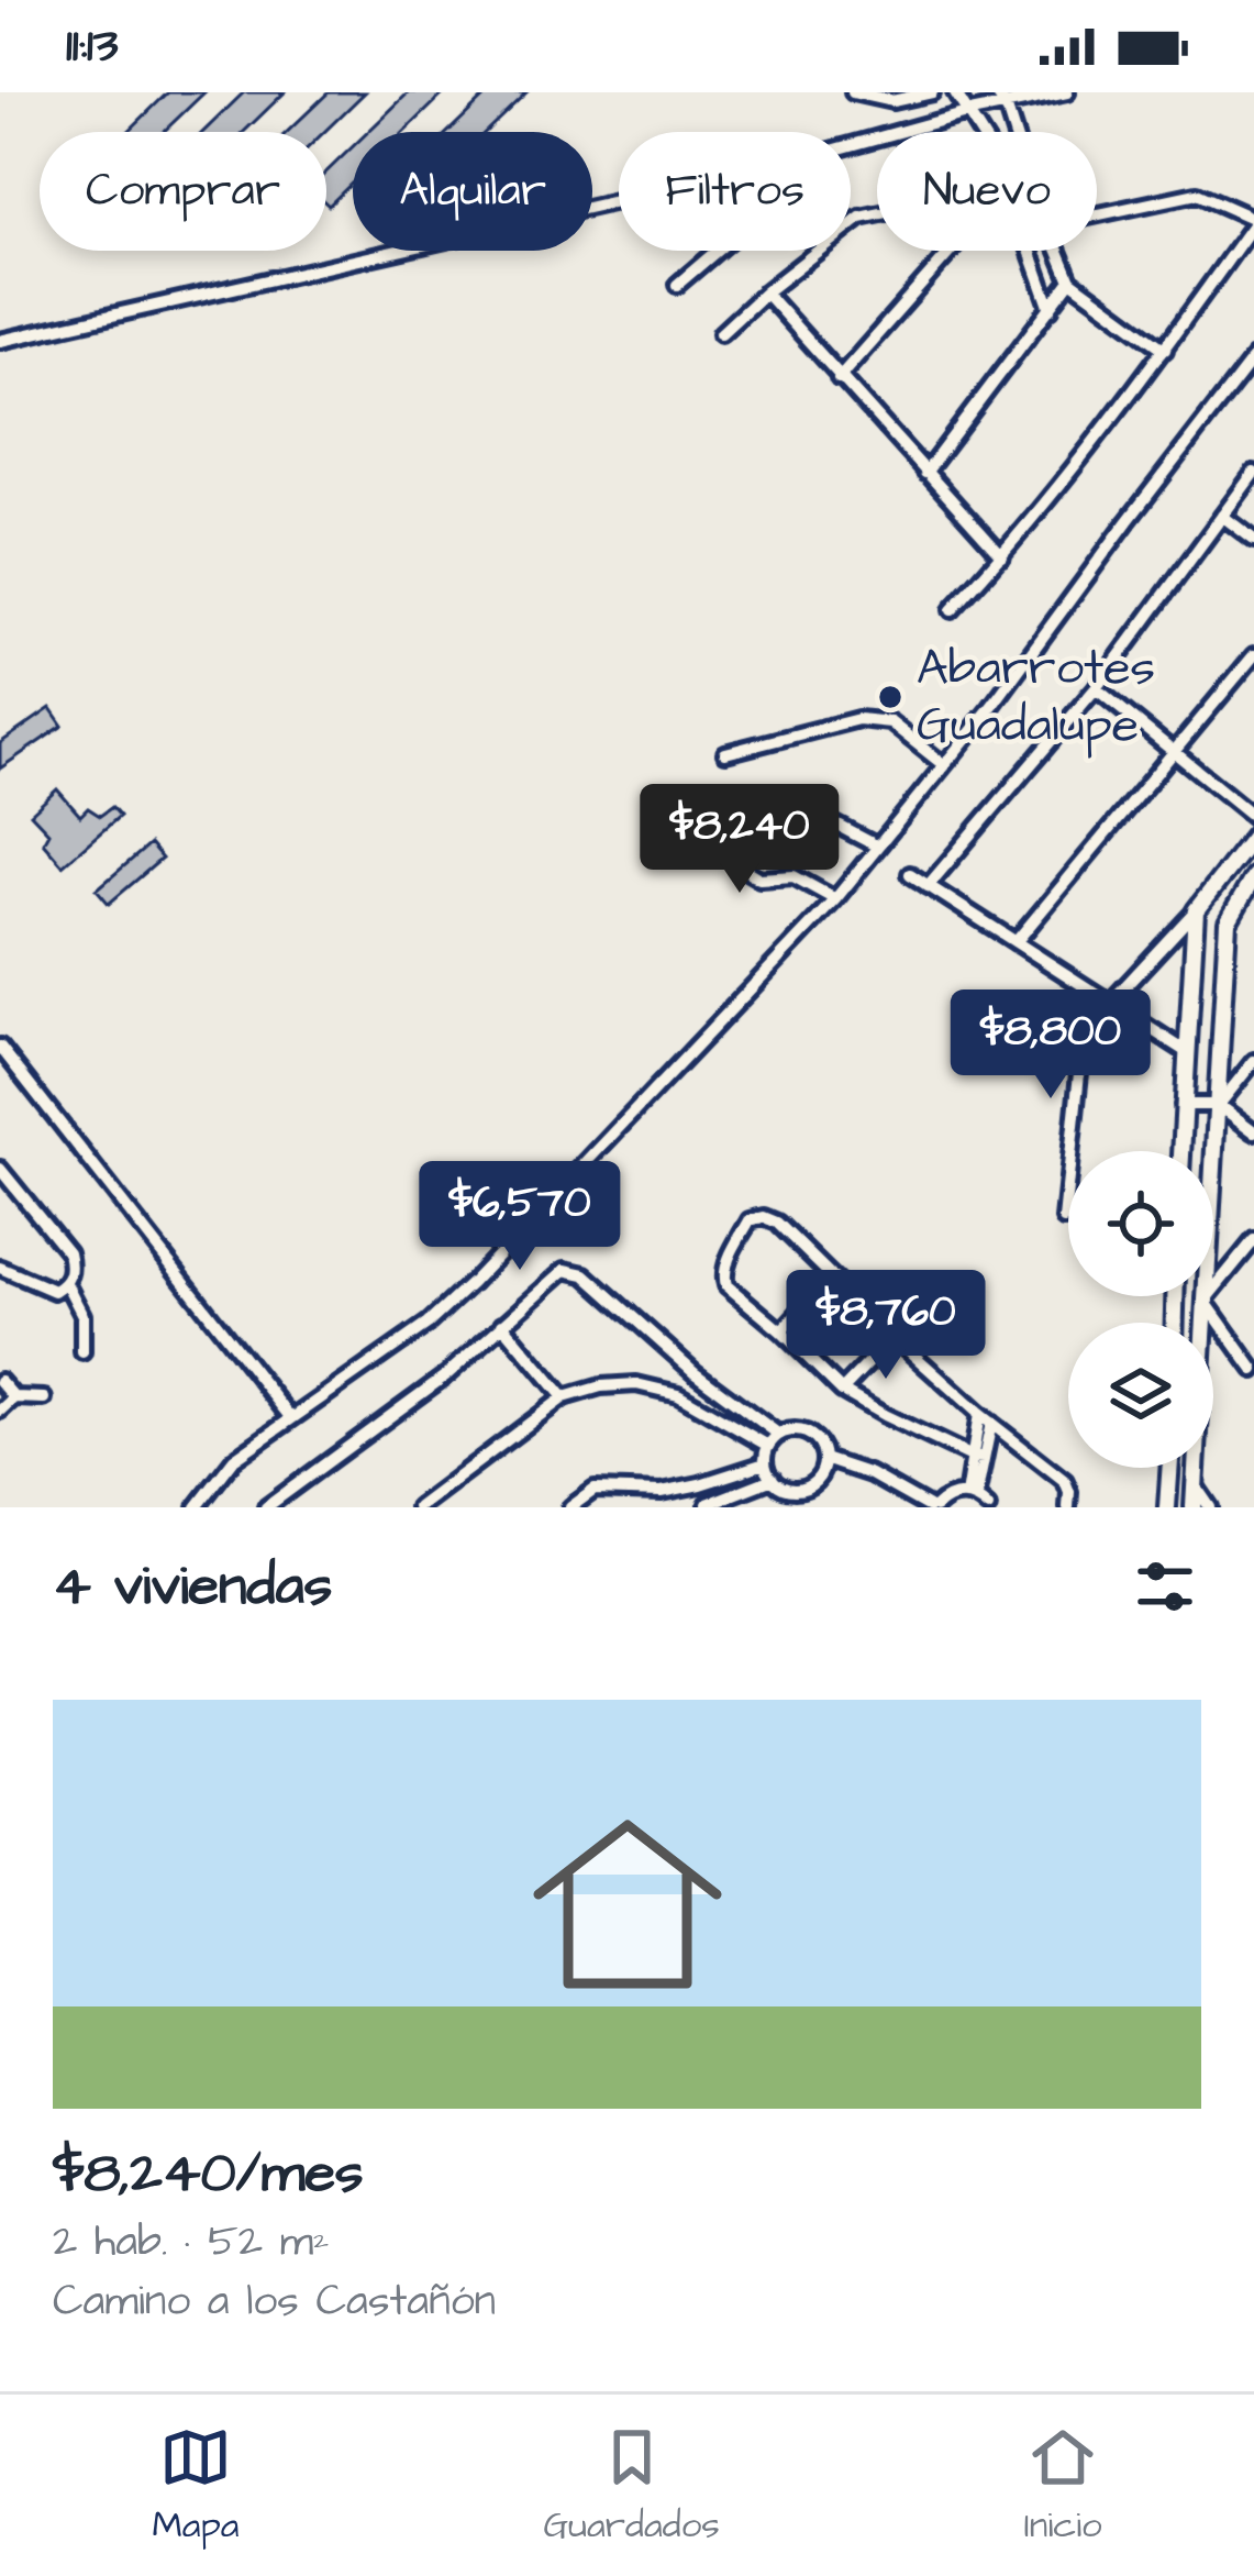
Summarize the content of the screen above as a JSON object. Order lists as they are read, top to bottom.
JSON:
{
  "places": ["Abarrotes Guadalupe"],
  "page": {
    "status": "11:13",
    "chip": [
      "Comprar",
      "Alquilar",
      "Filtros",
      "Nuevo"
    ],
    "price": [
      "$8,240",
      "$8,800",
      "$6,570",
      "$8,760"
    ],
    "heading": "4 viviendas",
    "list": [
      {
        "name": "$8,240/mes",
        "note": "2 hab. · 52 m² · Camino a los Castañón"
      }
    ],
    "tabs": ["Mapa", "Guardados", "Inicio"]
  }
}
